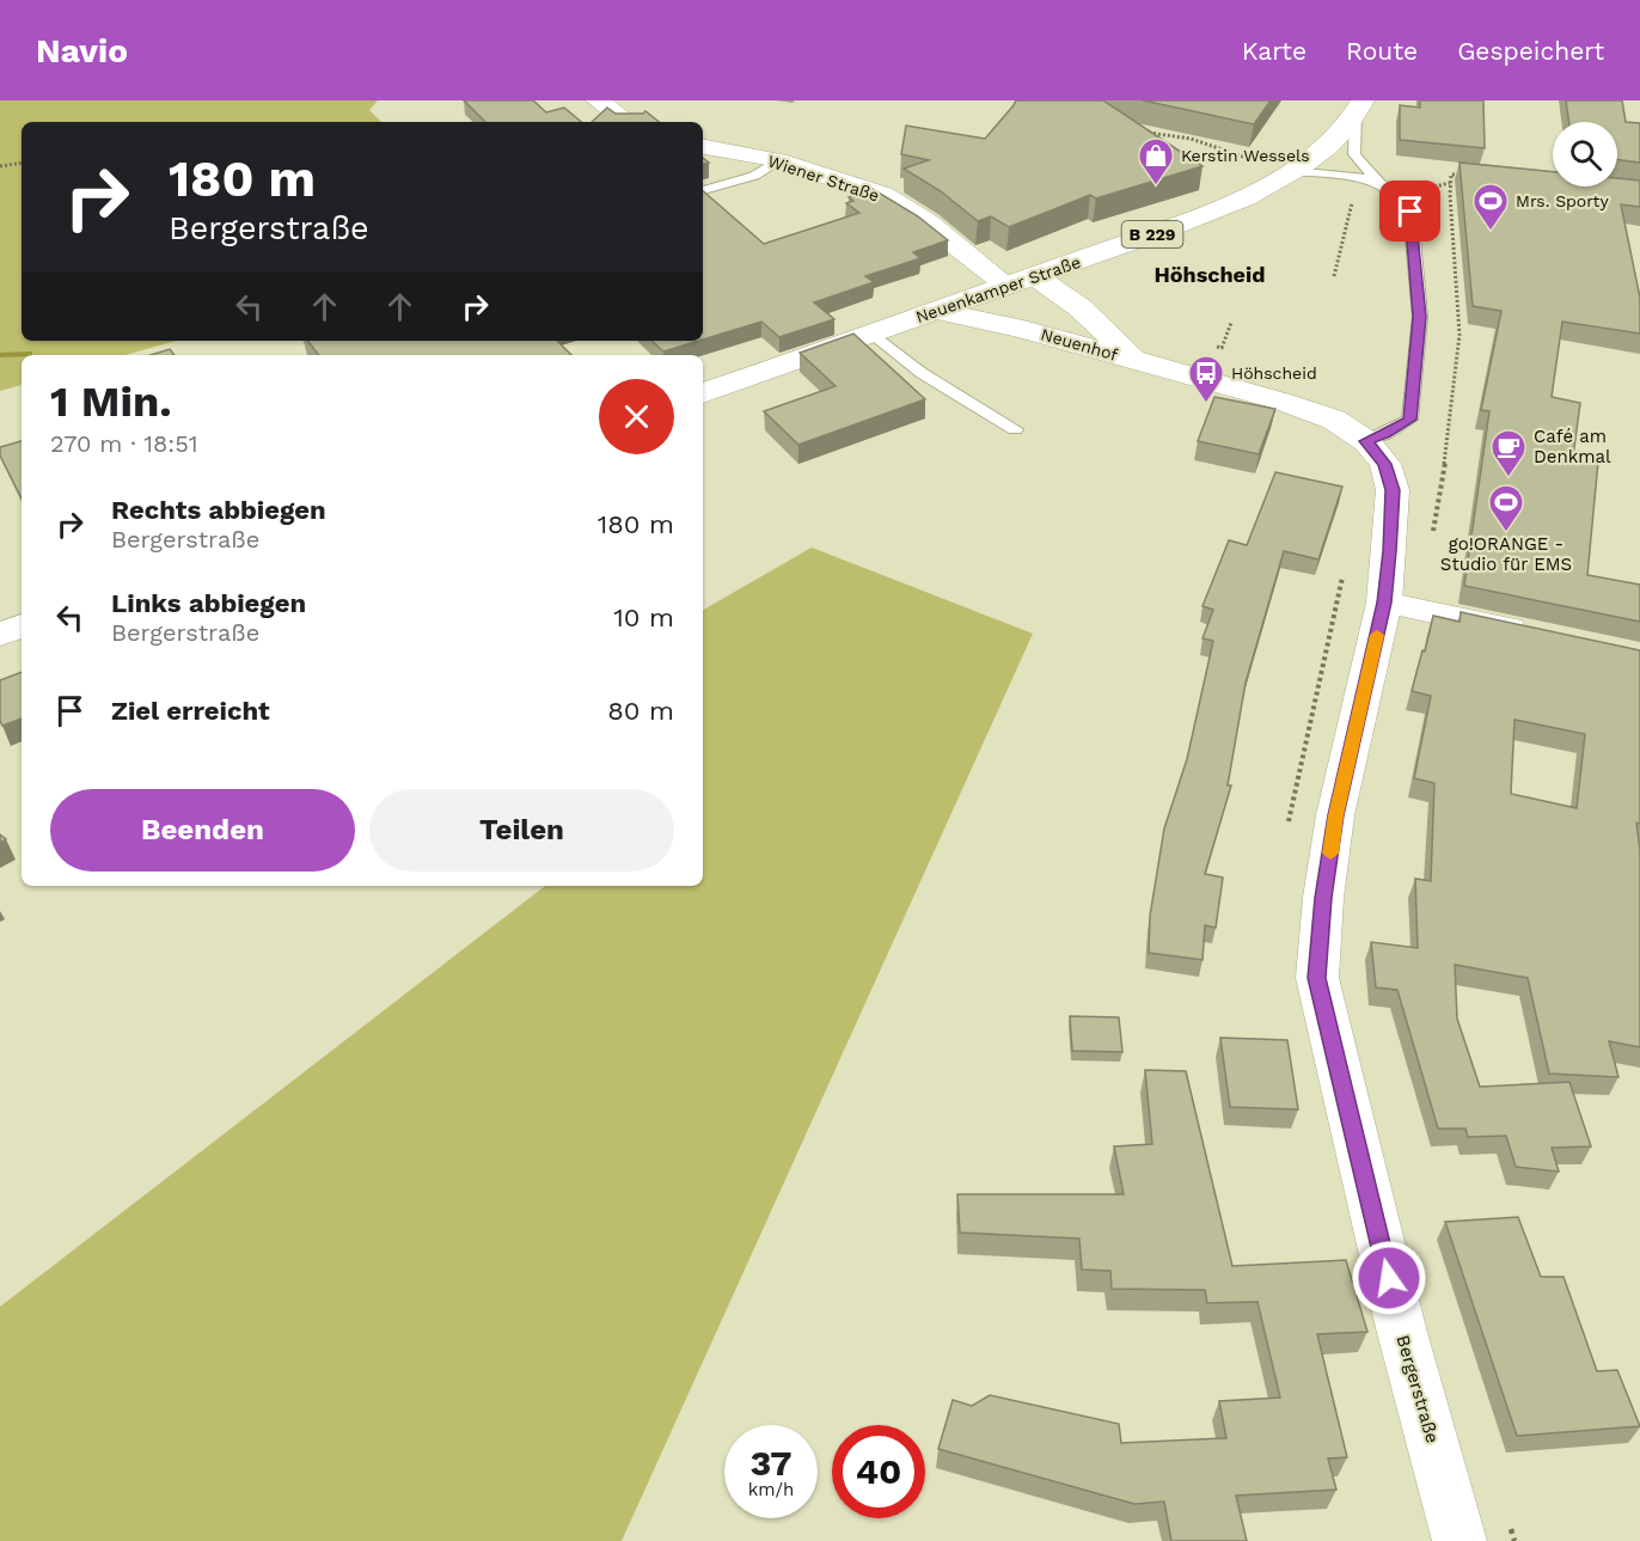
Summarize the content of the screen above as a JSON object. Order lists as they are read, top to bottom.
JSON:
{
  "streets": {
    "street": [
      "Wiener Straße",
      "B 229",
      "Neuenkamper Straße",
      "Neuenhof",
      "Bergerstraße"
    ]
  },
  "crossings": [
    ["Wiener Straße", "Neuenkamper Straße"],
    ["Wiener Straße", "Neuenhof"],
    ["B 229", "Neuenkamper Straße"],
    ["Neuenkamper Straße", "Neuenhof"],
    ["Neuenhof", "Bergerstraße"]
  ],
  "districts": ["Höhscheid"],
  "places": {
    "shop": ["Kerstin Wessels"],
    "sports": ["Mrs. Sporty", "go!ORANGE - Studio für EMS"],
    "bus stop": ["Höhscheid"],
    "cafe": ["Café am Denkmal"]
  },
  "page": {
    "header": "Navio",
    "nav": ["Karte", "Route", "Gespeichert"],
    "turn": ["180 m", "Bergerstraße"],
    "heading": ["1 Min.", "270 m · 18:51"],
    "list": [
      {
        "name": "Rechts abbiegen",
        "note": "Bergerstraße",
        "value": "180 m"
      },
      {
        "name": "Links abbiegen",
        "note": "Bergerstraße",
        "value": "10 m"
      },
      {
        "name": "Ziel erreicht",
        "value": "80 m"
      }
    ],
    "buttons": ["Beenden", "Teilen"],
    "speed": "37 km/h",
    "limit": "40"
  }
}
